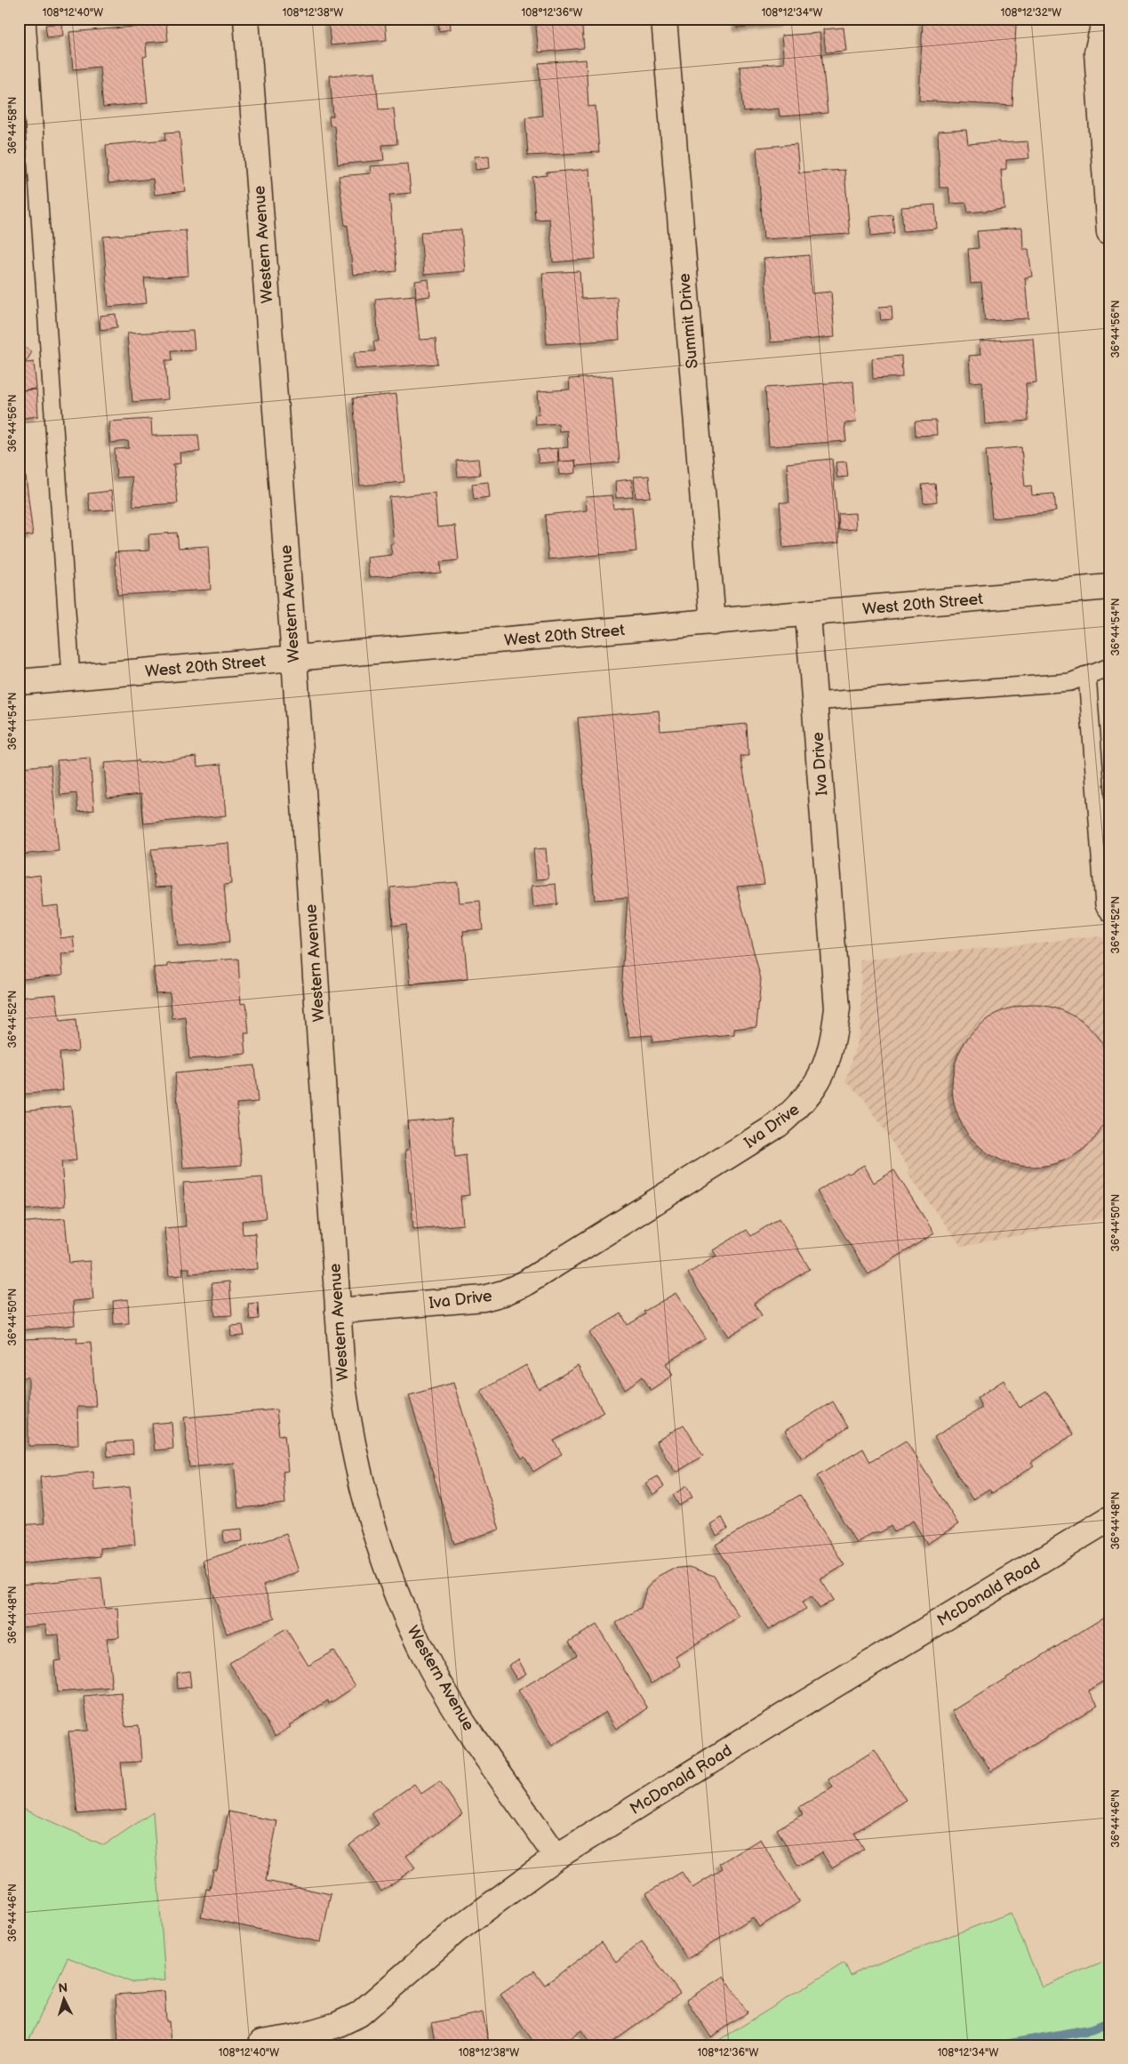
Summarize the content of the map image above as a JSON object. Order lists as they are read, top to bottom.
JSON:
{
  "streets": {
    "street": [
      "Western Avenue",
      "Summit Drive",
      "West 20th Street",
      "Iva Drive",
      "McDonald Road"
    ]
  },
  "crossings": [
    ["Western Avenue", "West 20th Street"],
    ["Western Avenue", "Iva Drive"],
    ["Western Avenue", "McDonald Road"],
    ["Summit Drive", "West 20th Street"],
    ["West 20th Street", "Iva Drive"]
  ],
  "north": "top",
  "coordinates": [
    "108°12'40\"W",
    "108°12'38\"W",
    "108°12'36\"W",
    "108°12'34\"W",
    "108°12'32\"W",
    "36°44'58\"N",
    "36°44'56\"N",
    "36°44'54\"N",
    "36°44'52\"N",
    "36°44'50\"N",
    "36°44'48\"N",
    "36°44'46\"N"
  ]
}
